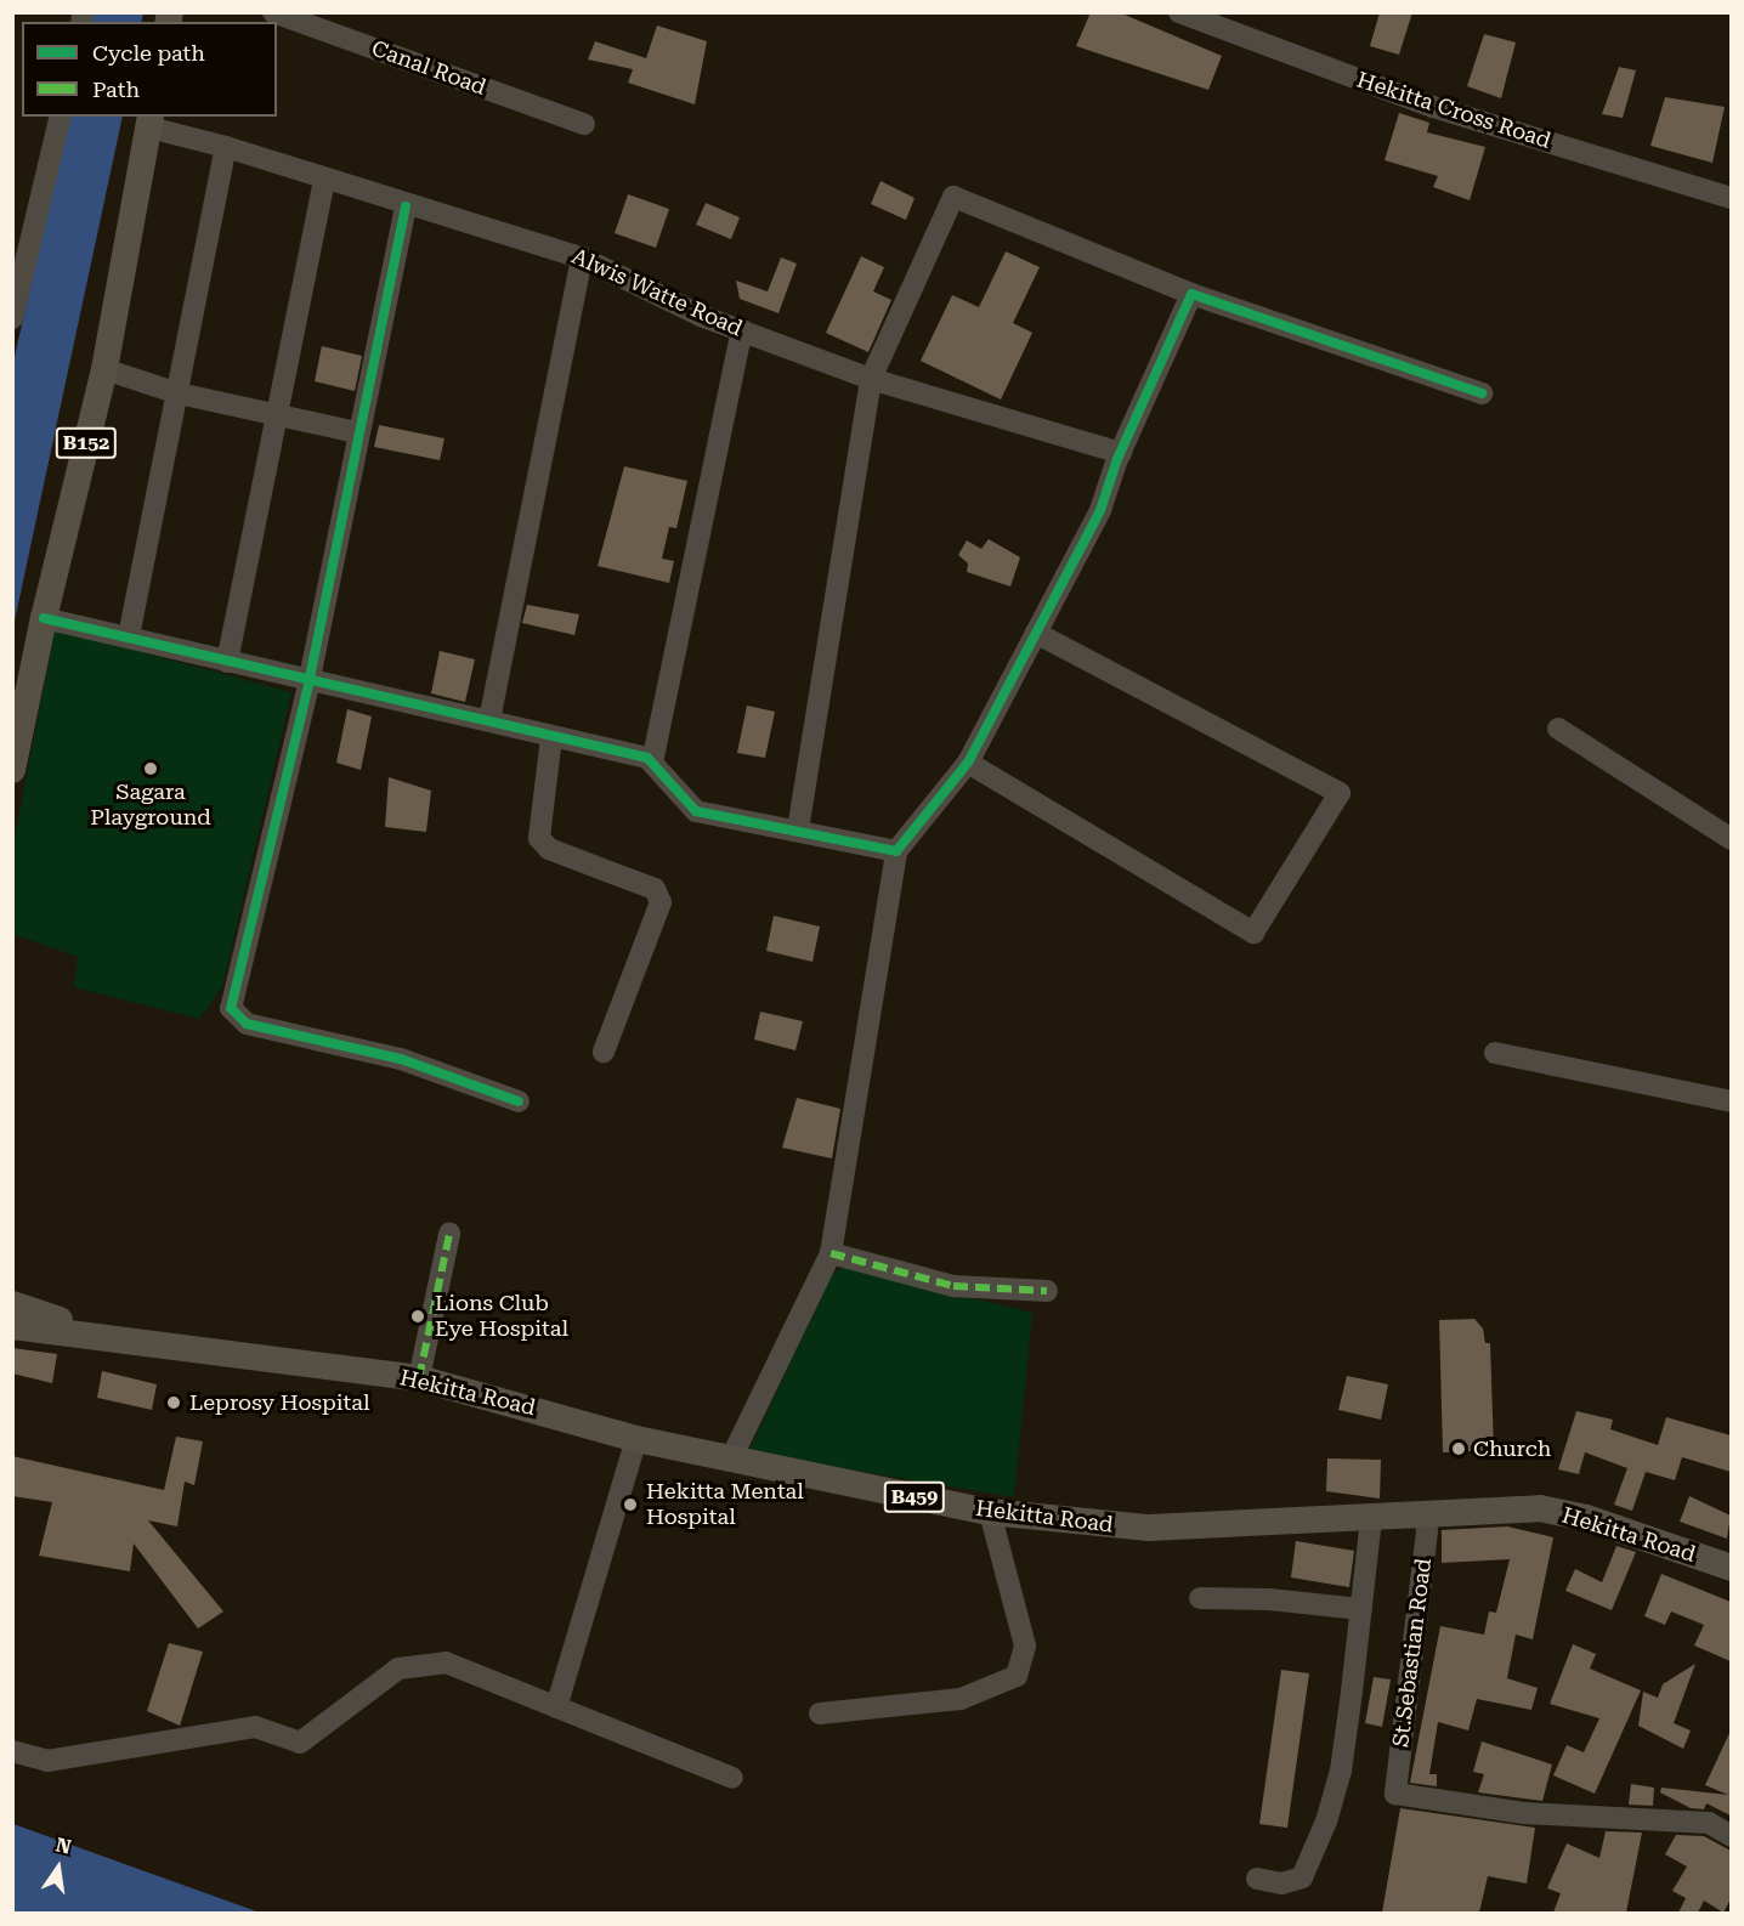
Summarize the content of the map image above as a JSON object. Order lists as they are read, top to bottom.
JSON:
{
  "streets": {
    "main road": ["B152", "Hekitta Road", "B459"],
    "street": [
      "Canal Road",
      "Hekitta Cross Road",
      "Alwis Watte Road",
      "St.Sebastian Road"
    ]
  },
  "crossings": [
    ["Alwis Watte Road", "B152"],
    ["Hekitta Road", "St.Sebastian Road"]
  ],
  "places": [
    "Sagara Playground",
    "Lions Club Eye Hospital",
    "Leprosy Hospital",
    "Church",
    "Hekitta Mental Hospital"
  ],
  "legend": ["Cycle path", "Path"],
  "north": "top"
}
